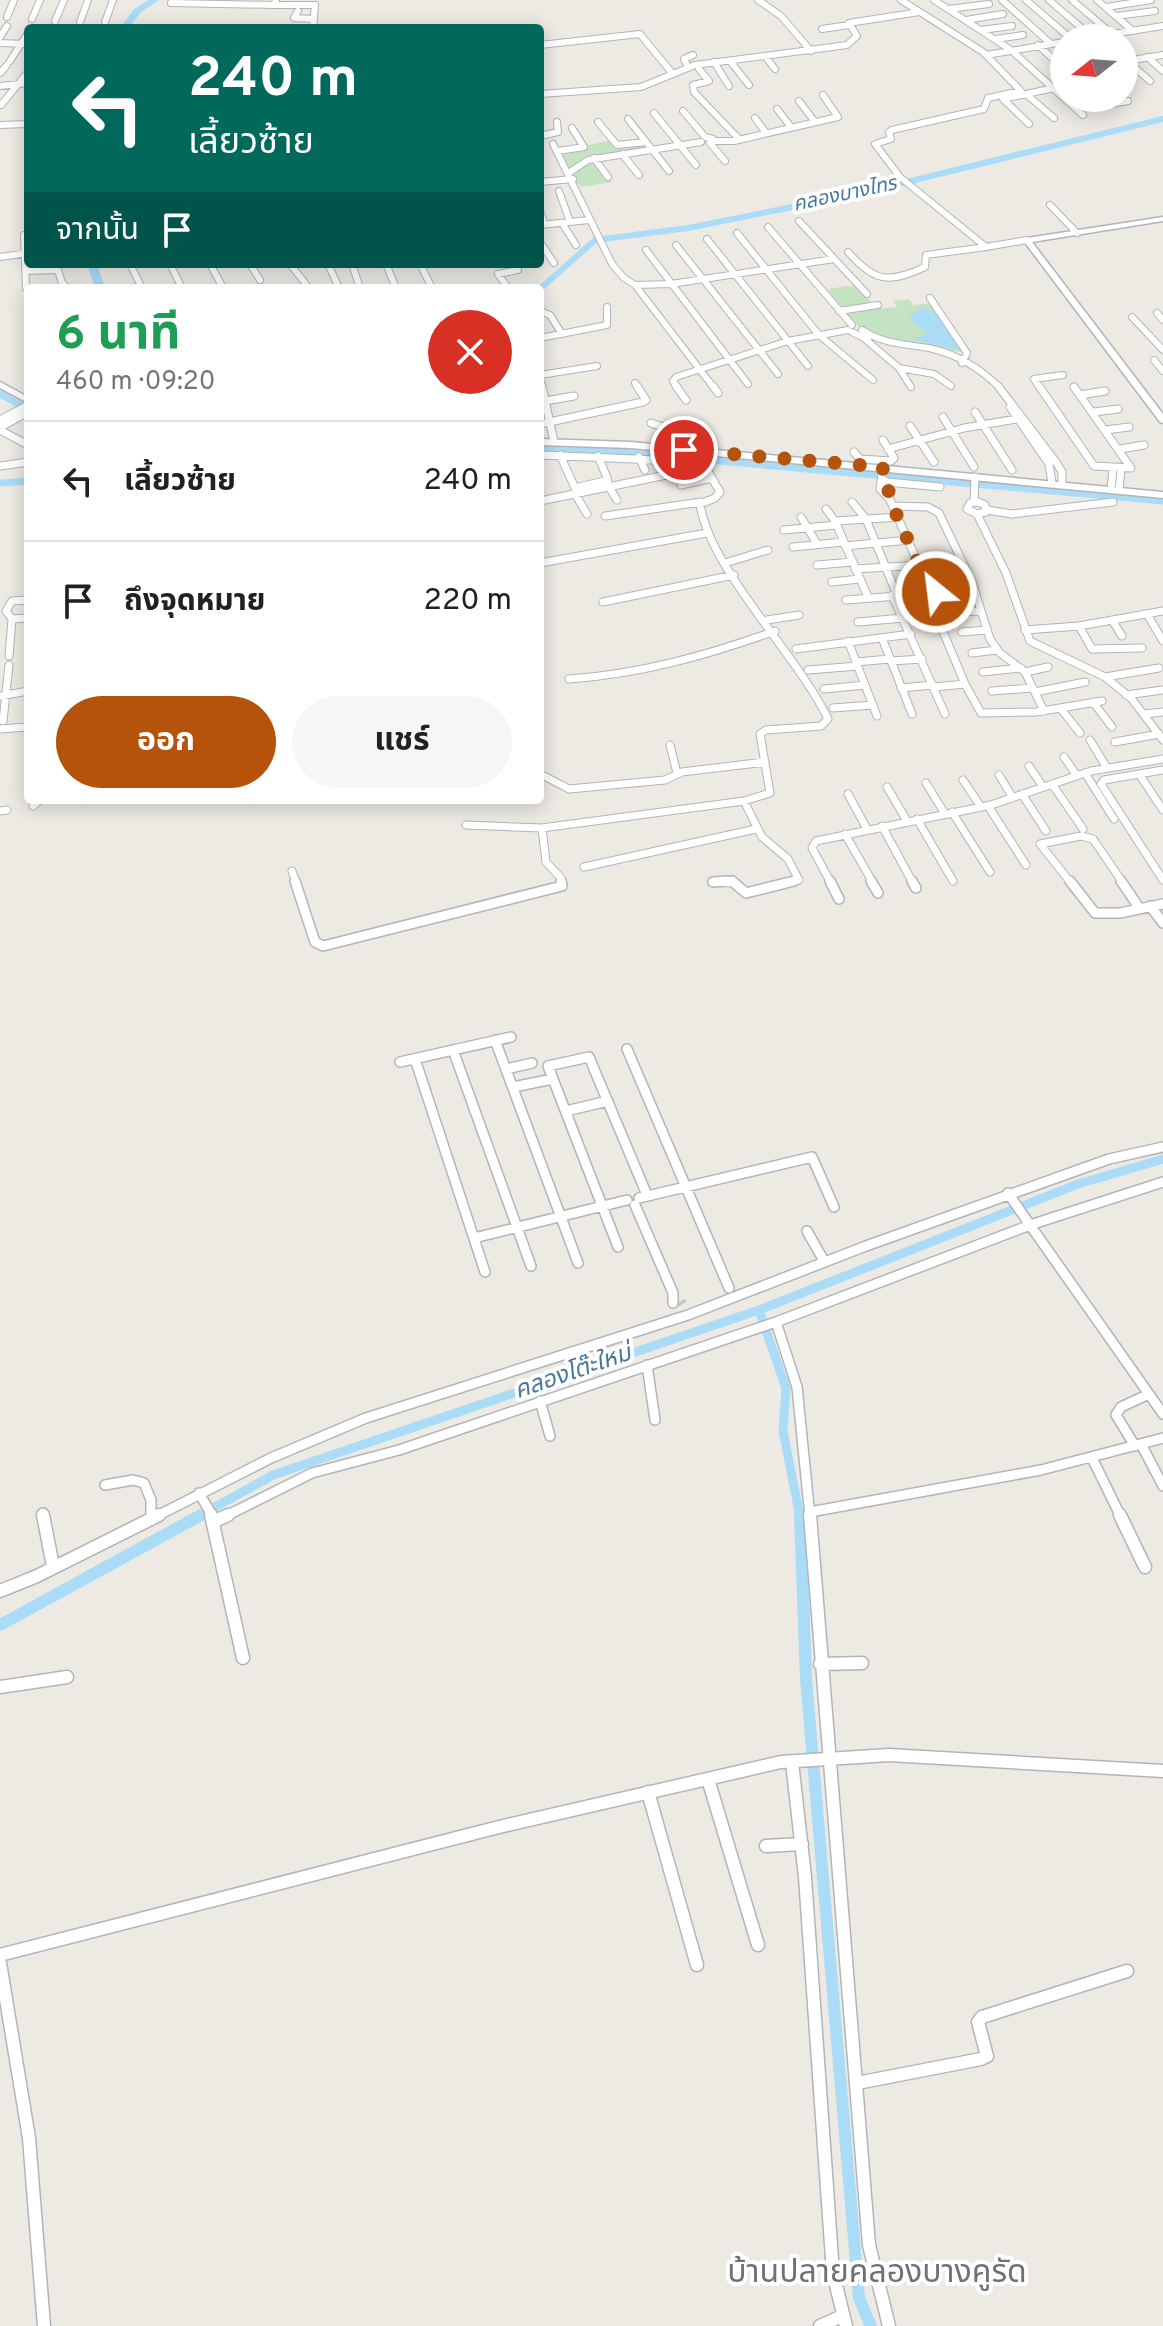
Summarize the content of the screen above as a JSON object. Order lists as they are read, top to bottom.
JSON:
{
  "districts": ["บ้านปลายคลองบางคูรัด"],
  "water": ["คลองบางไทร", "คลองโต๊ะใหม่"],
  "north": "left",
  "page": {
    "turn": ["240 m", "เลี้ยวซ้าย"],
    "then": "จากนั้น",
    "heading": ["6 นาที", "460 m · 09:20"],
    "list": [
      {
        "name": "เลี้ยวซ้าย",
        "value": "240 m"
      },
      {
        "name": "ถึงจุดหมาย",
        "value": "220 m"
      }
    ],
    "buttons": ["ออก", "แชร์"]
  }
}
